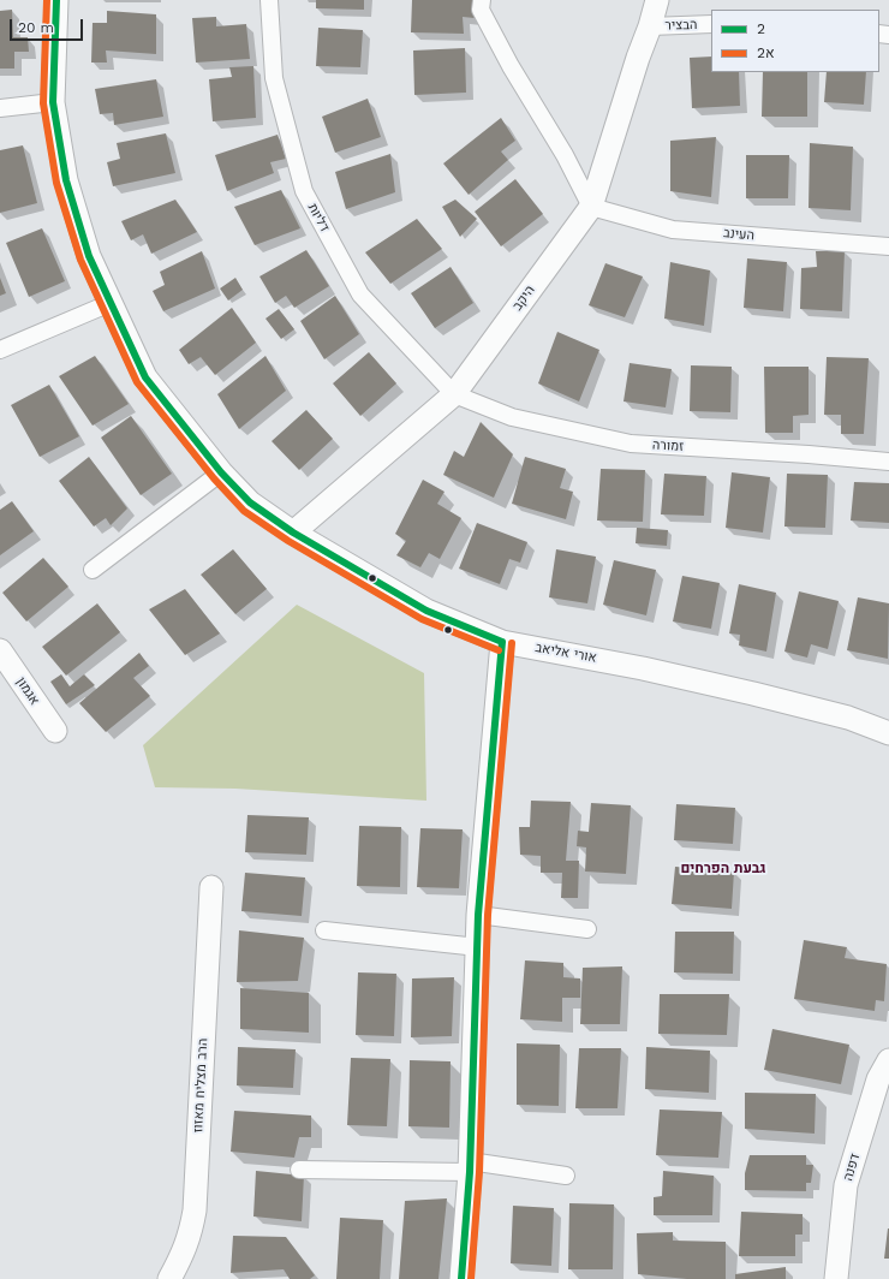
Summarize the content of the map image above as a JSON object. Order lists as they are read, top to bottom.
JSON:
{
  "streets": {
    "street": [
      "הבציר",
      "דליות",
      "העינב",
      "היקב",
      "זמורה",
      "אורי אליאב",
      "אגמון",
      "הרב מצליח מאזוז",
      "דפנה"
    ]
  },
  "crossings": [
    ["הבציר", "היקב"],
    ["דליות", "היקב"],
    ["דליות", "זמורה"],
    ["העינב", "היקב"],
    ["היקב", "זמורה"],
    ["היקב", "אורי אליאב"]
  ],
  "districts": ["גבעת הפרחים"],
  "lines": ["transit line 2", "transit line 2א"],
  "legend": ["2", "2א"],
  "scale_bar": "20 m"
}
